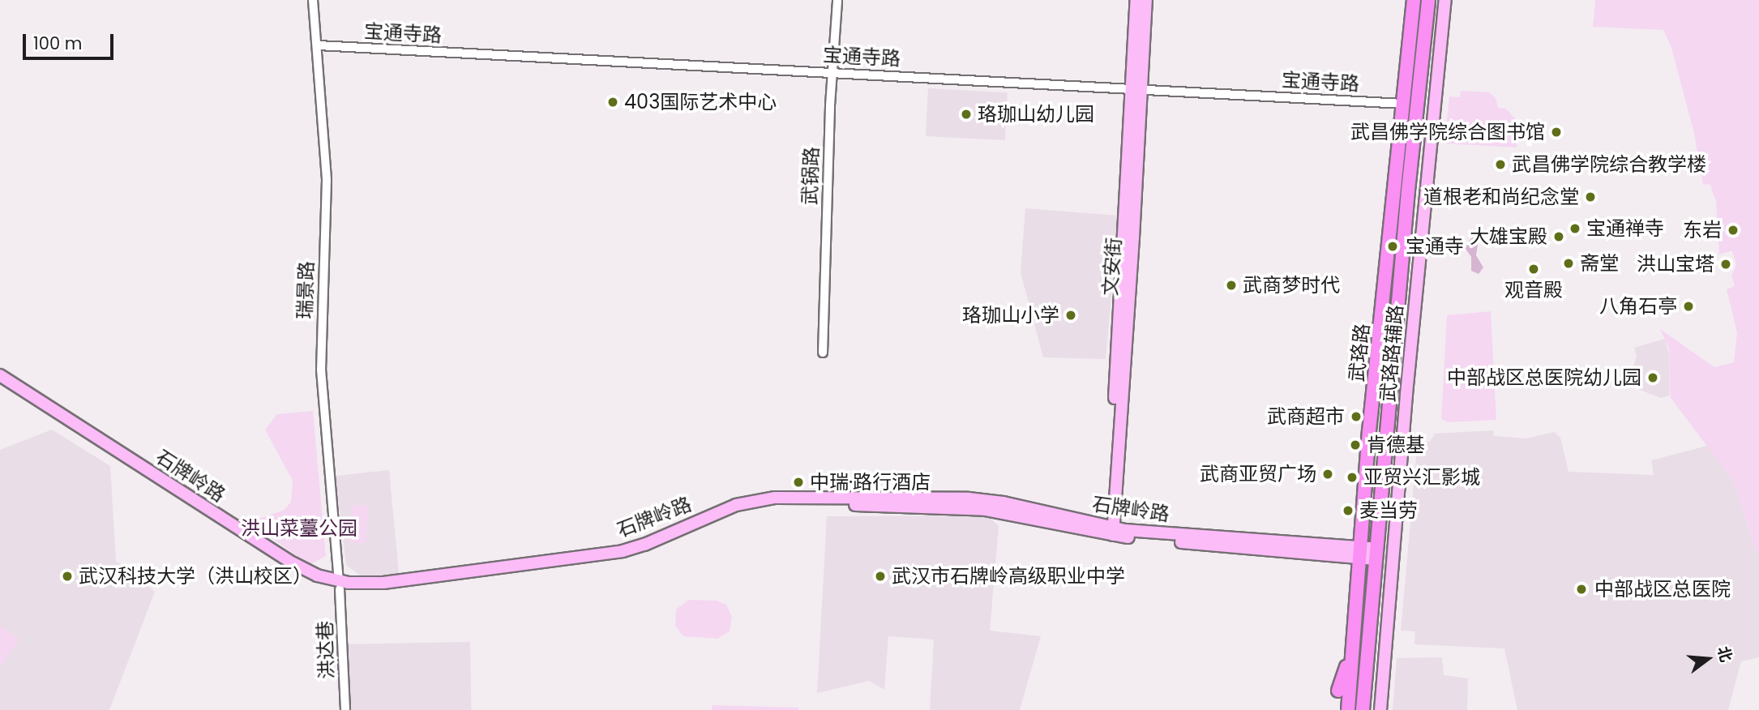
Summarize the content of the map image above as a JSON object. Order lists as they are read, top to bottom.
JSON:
{
  "streets": {
    "highway": ["武珞路"],
    "main road": ["文安街", "武珞路辅路", "石牌岭路"],
    "street": [
      "宝通寺路",
      "武锅路",
      "瑞景路",
      "洪达巷"
    ]
  },
  "crossings": [
    ["宝通寺路", "武锅路"],
    ["宝通寺路", "文安街"],
    ["宝通寺路", "瑞景路"],
    ["宝通寺路", "武珞路"],
    ["文安街", "石牌岭路"],
    ["瑞景路", "石牌岭路"],
    ["瑞景路", "洪达巷"],
    ["武珞路", "石牌岭路"],
    ["石牌岭路", "洪达巷"]
  ],
  "parks": ["洪山菜薹公园"],
  "places": [
    "403国际艺术中心",
    "珞珈山幼儿园",
    "武昌佛学院综合图书馆",
    "武昌佛学院综合教学楼",
    "道根老和尚纪念堂",
    "宝通禅寺",
    "东岩",
    "大雄宝殿",
    "宝通寺",
    "斋堂",
    "洪山宝塔",
    "观音殿",
    "武商梦时代",
    "八角石亭",
    "珞珈山小学",
    "中部战区总医院幼儿园",
    "武商超市",
    "肯德基",
    "武商亚贸广场",
    "亚贸兴汇影城",
    "中瑞·路行酒店",
    "麦当劳",
    "武汉科技大学（洪山校区）",
    "武汉市石牌岭高级职业中学",
    "中部战区总医院"
  ],
  "scale_bar": "100 m",
  "north": "right"
}
